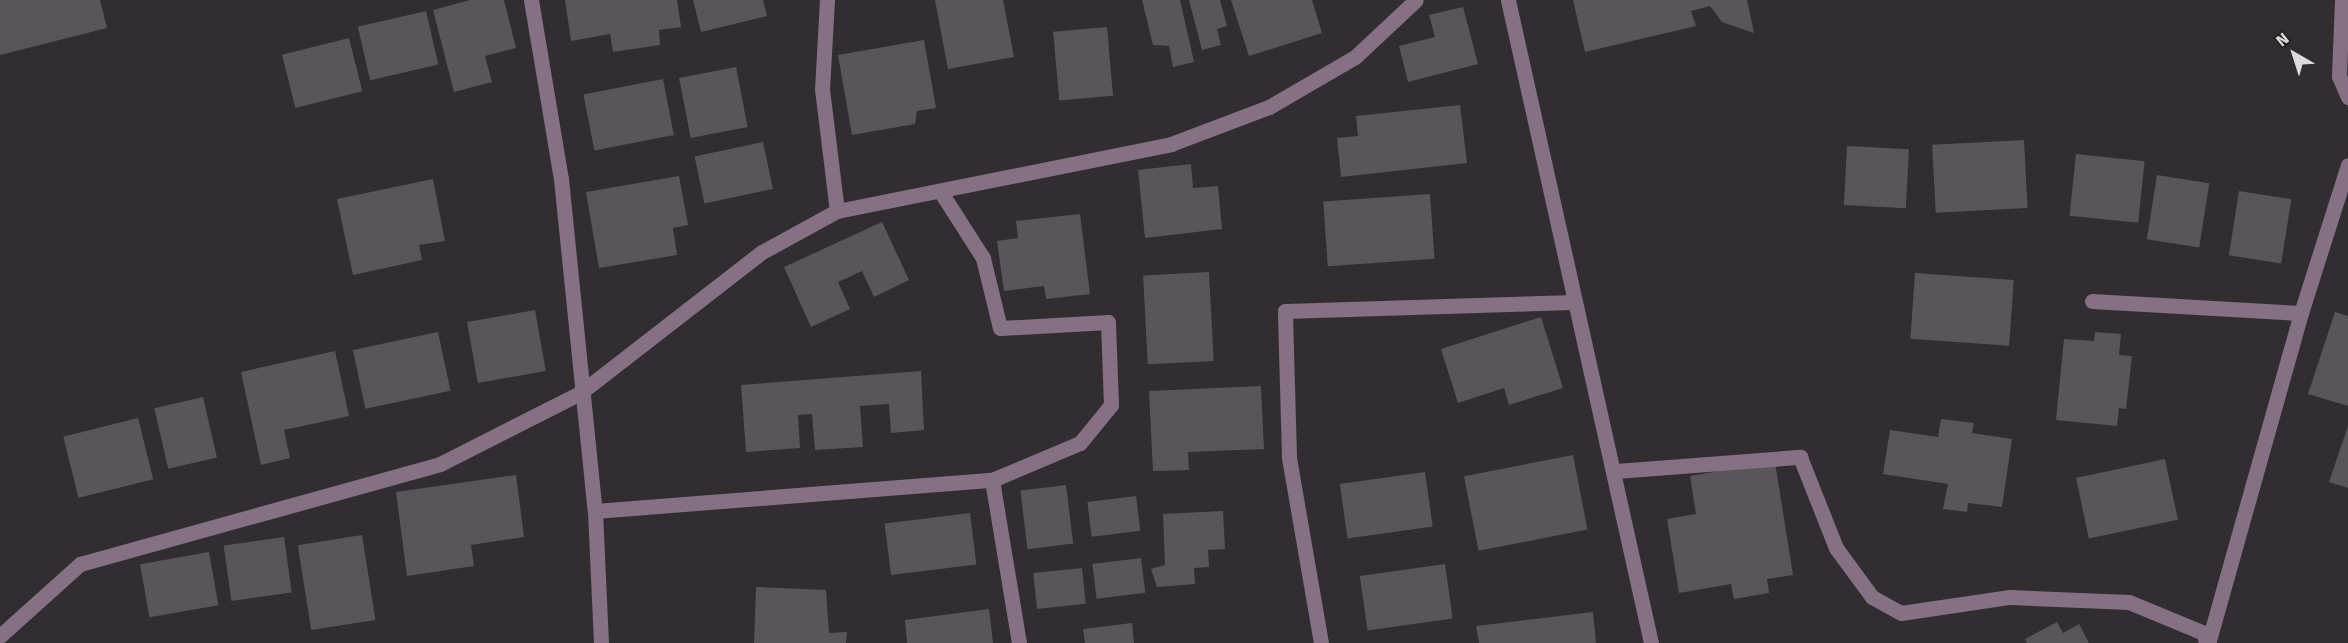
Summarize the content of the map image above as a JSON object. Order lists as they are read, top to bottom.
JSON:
{
  "north": "top left"
}
